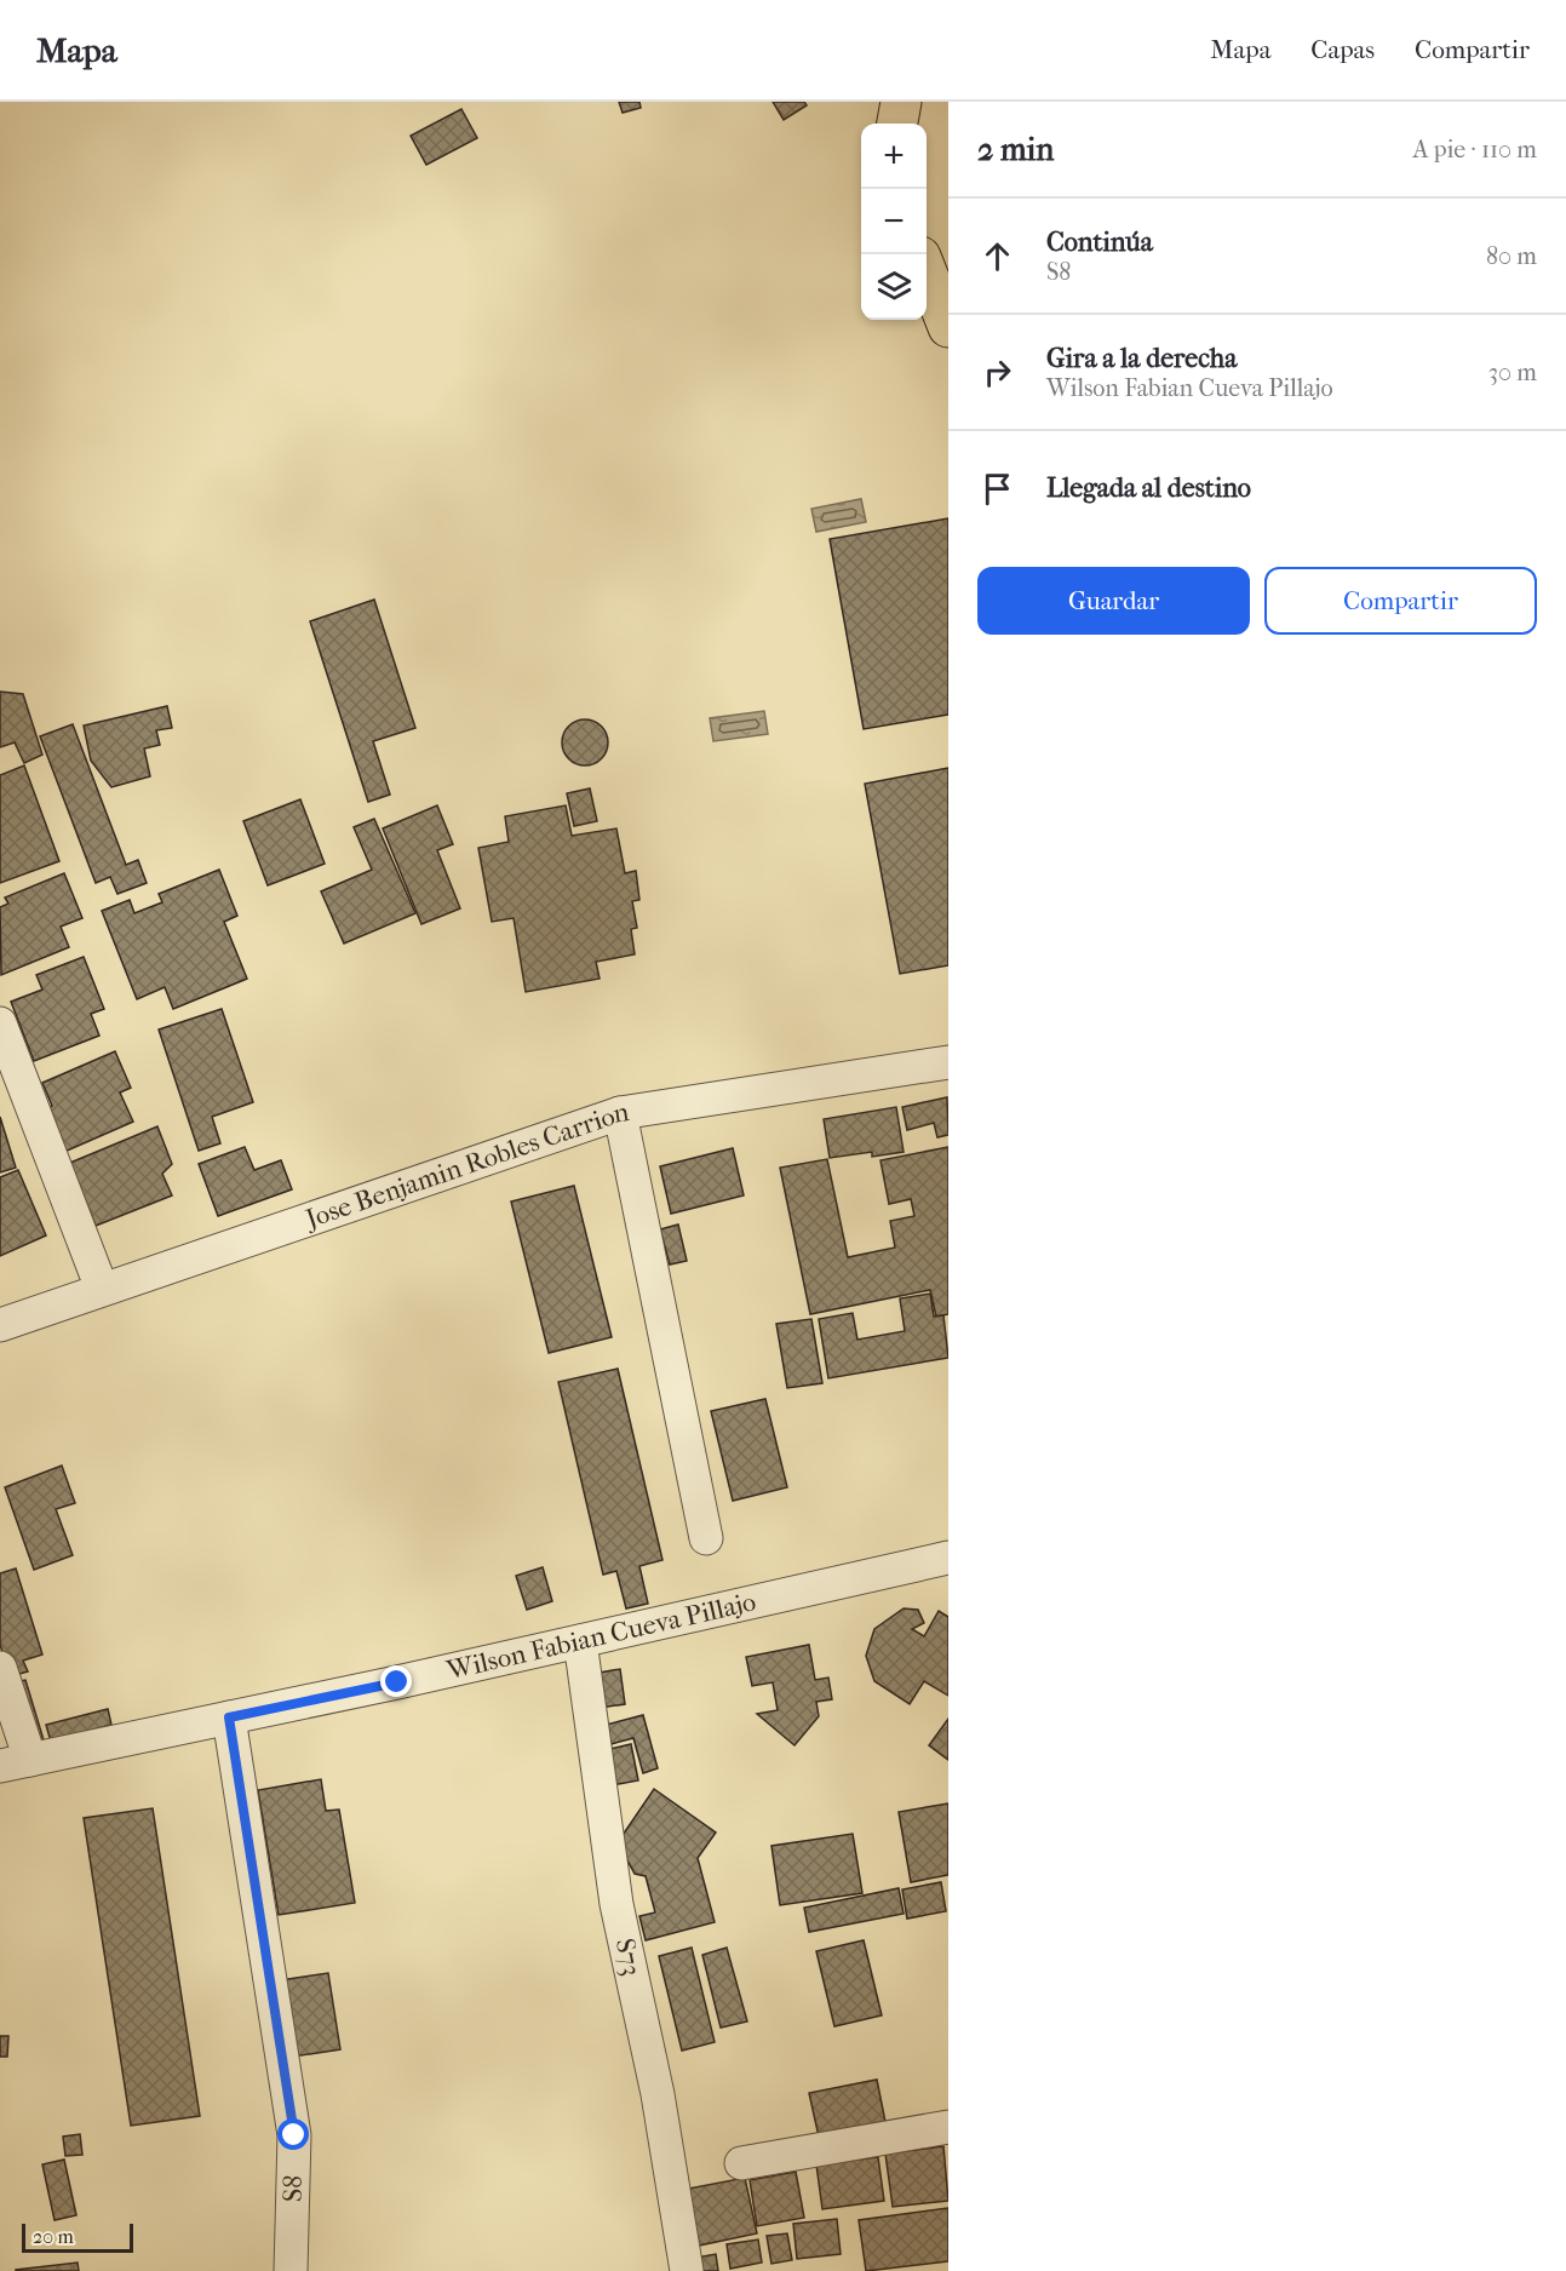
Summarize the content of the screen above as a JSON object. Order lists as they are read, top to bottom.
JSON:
{
  "streets": {
    "street": [
      "Jose Benjamin Robles Carrion",
      "Wilson Fabian Cueva Pillajo",
      "S73",
      "S8"
    ]
  },
  "crossings": [
    ["Wilson Fabian Cueva Pillajo", "S73"],
    ["Wilson Fabian Cueva Pillajo", "S8"]
  ],
  "scale_bar": "20 m",
  "page": {
    "header": "Mapa",
    "nav": ["Mapa", "Capas", "Compartir"],
    "heading": ["2 min", "A pie · 110 m"],
    "map_buttons": ["+", "−"],
    "list": [
      ["Continúa", "S8", "80 m"],
      ["Gira a la derecha", "Wilson Fabian Cueva Pillajo", "30 m"],
      "Llegada al destino"
    ],
    "buttons": ["Guardar", "Compartir"],
    "scale": "20 m"
  }
}
